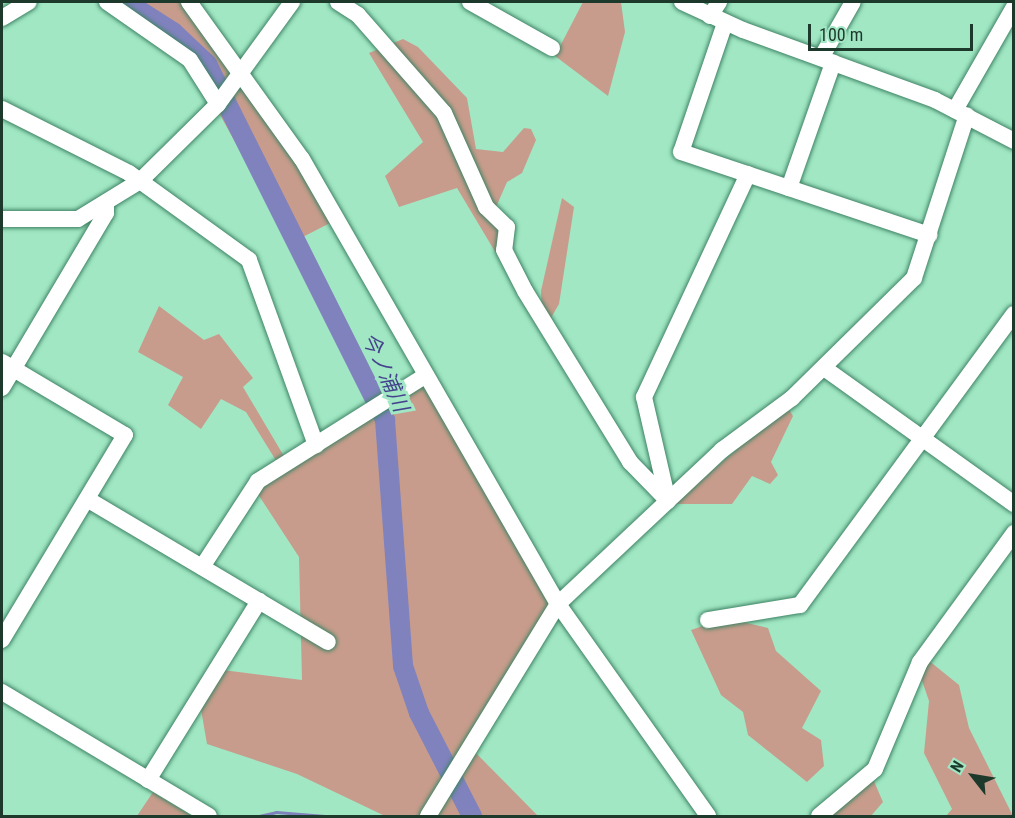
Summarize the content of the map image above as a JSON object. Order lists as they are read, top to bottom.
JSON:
{
  "water": ["今ノ浦川"],
  "scale_bar": "100 m",
  "north": "top left"
}
